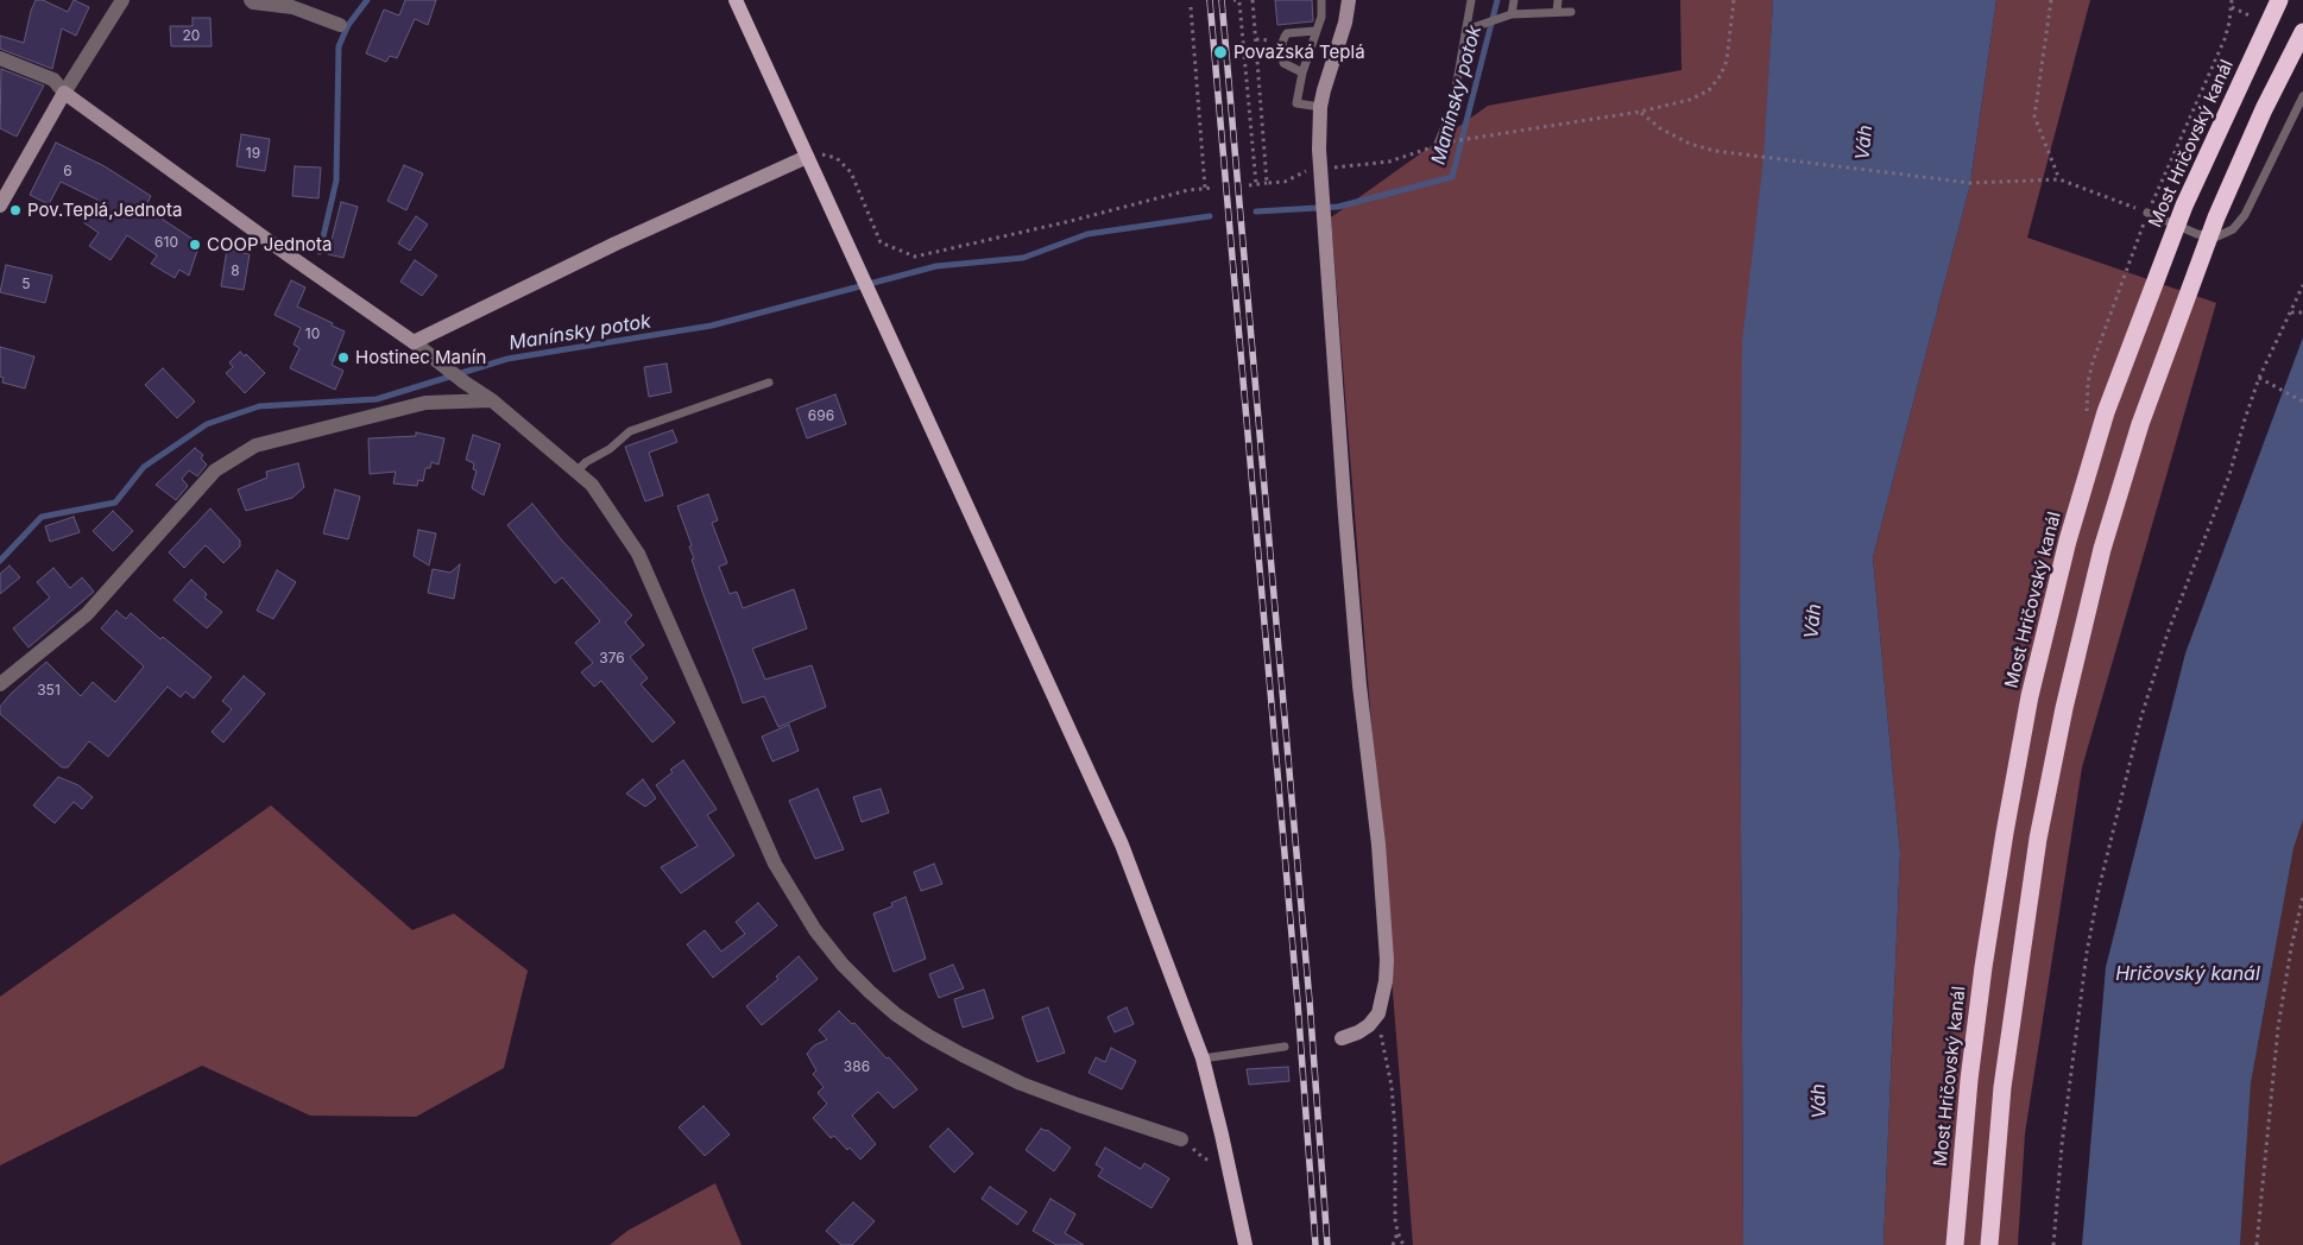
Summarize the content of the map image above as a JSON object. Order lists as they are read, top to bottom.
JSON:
{
  "streets": {
    "highway": ["Most Hričovský kanál"]
  },
  "water": ["Manínsky potok", "Váh", "Hričovský kanál"],
  "places": [
    "Považská Teplá",
    "Pov.Teplá,Jednota",
    "COOP Jednota",
    "Hostinec Manín"
  ],
  "house_numbers": [
    "20",
    "19",
    "6",
    "610",
    "8",
    "5",
    "10",
    "696",
    "376",
    "351",
    "386"
  ]
}
